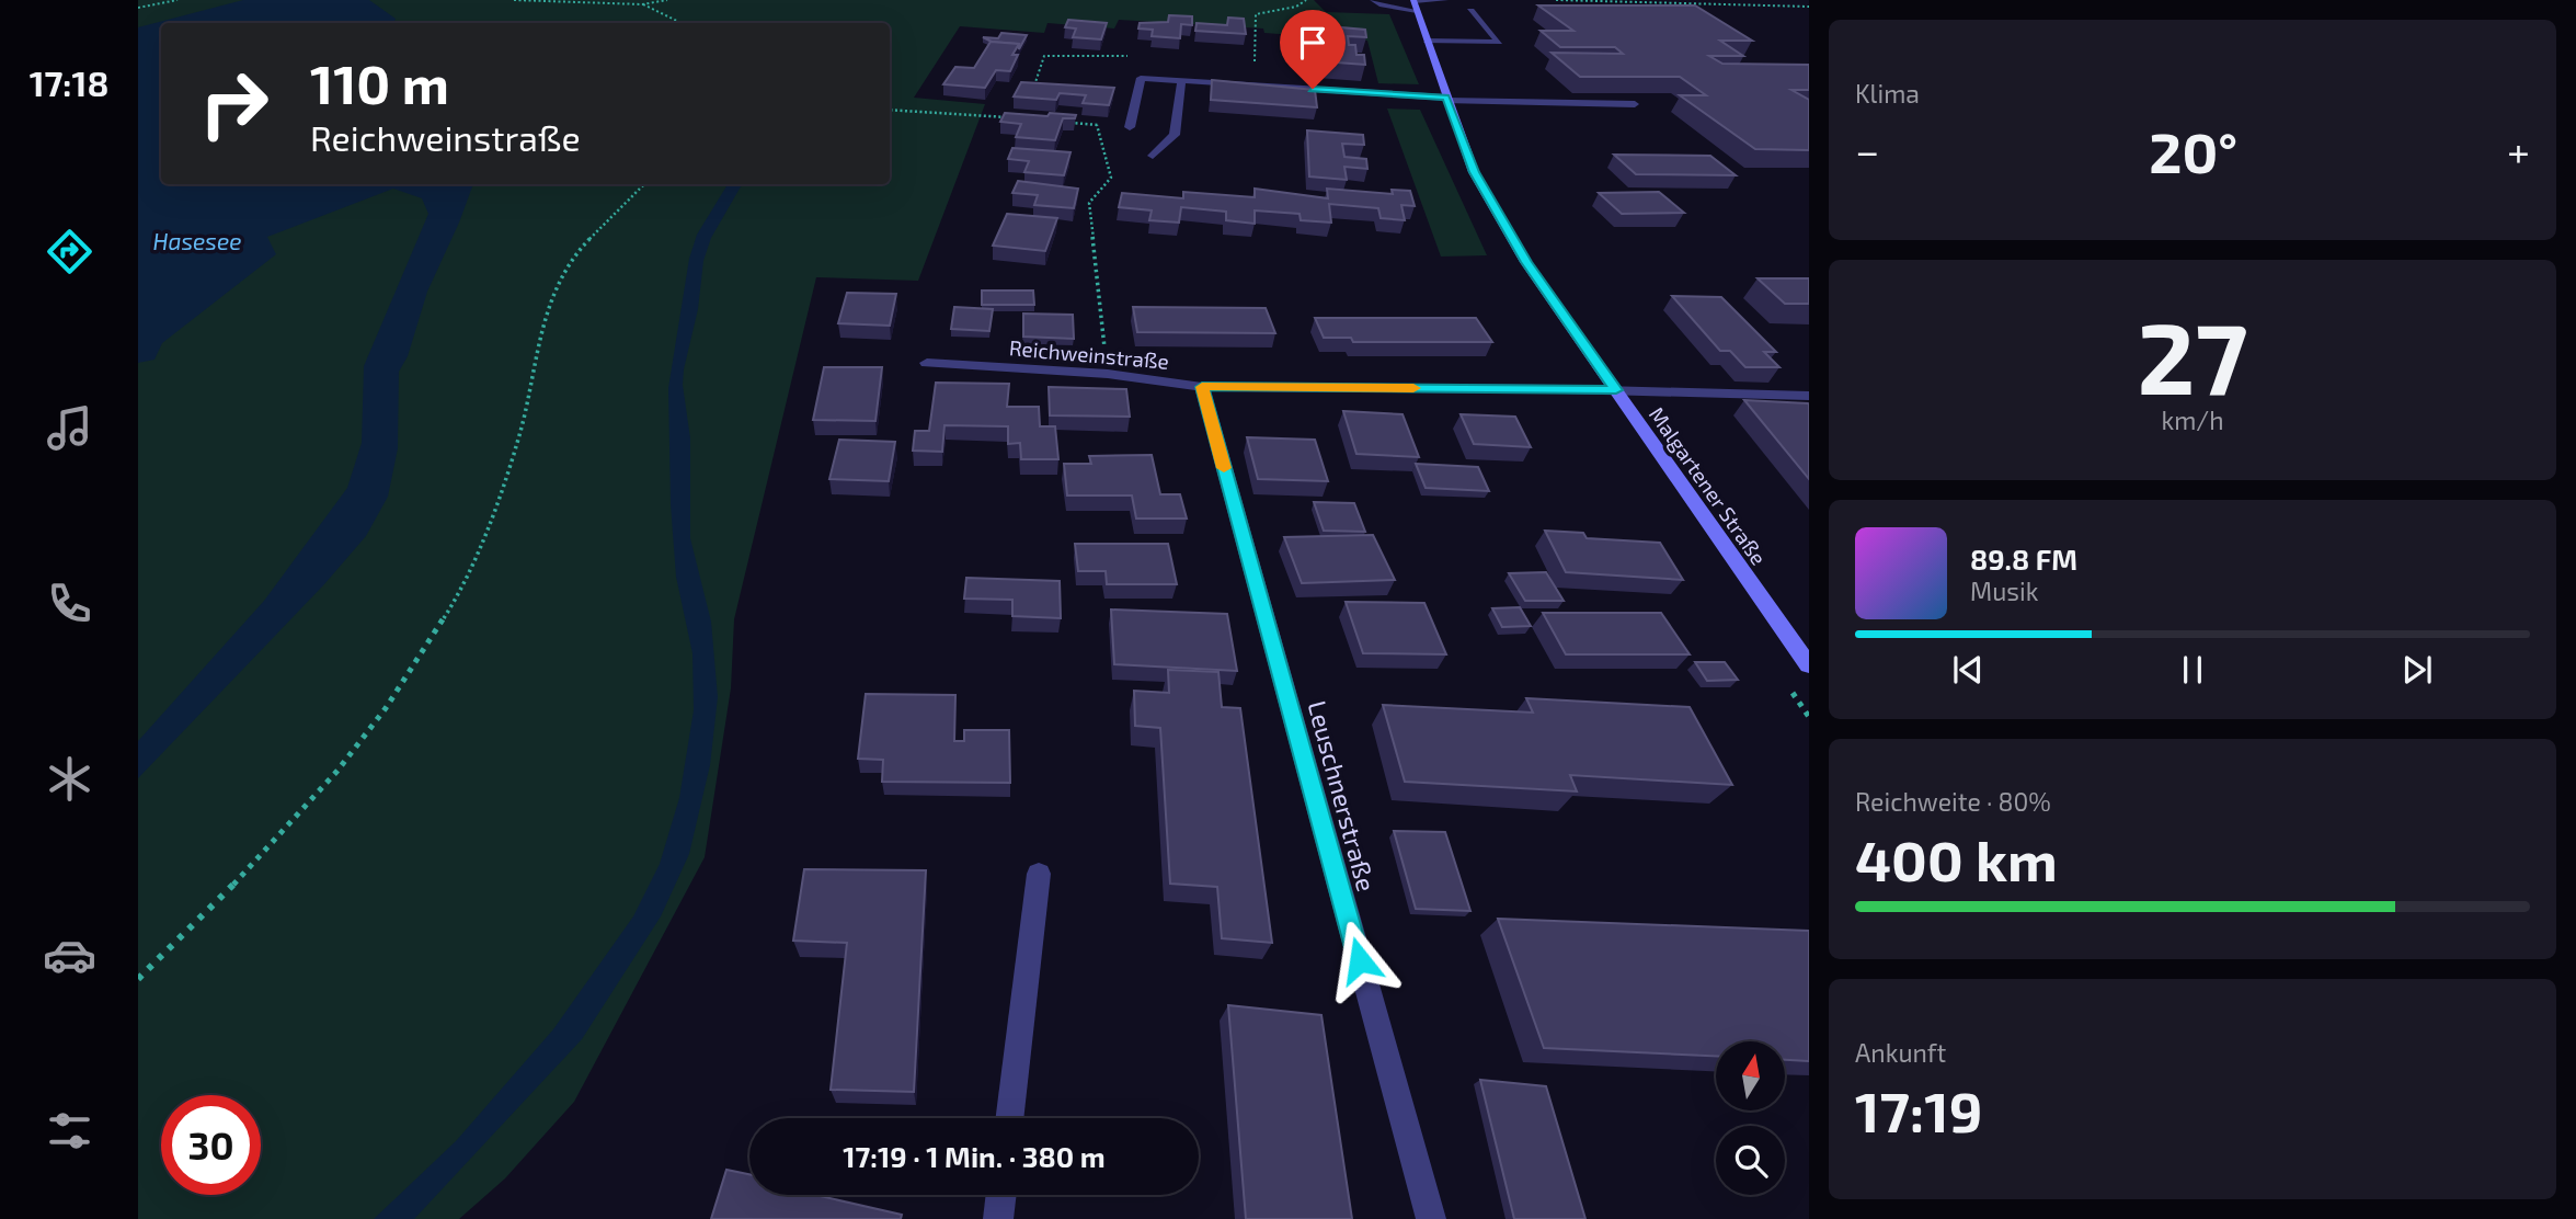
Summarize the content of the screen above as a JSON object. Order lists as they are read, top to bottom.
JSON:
{
  "streets": {
    "street": ["Reichweinstraße", "Malgartener Straße", "Leuschnerstraße"]
  },
  "crossings": [
    ["Reichweinstraße", "Malgartener Straße"],
    ["Reichweinstraße", "Leuschnerstraße"]
  ],
  "water": ["Hasesee"],
  "north": "top",
  "page": {
    "tabs": "17:18",
    "tile": [
      "Klima",
      ["27", "km/h"],
      ["Reichweite · 80%", "400 km"],
      ["Ankunft", "17:19"]
    ],
    "turn": ["110 m", "Reichweinstraße"],
    "heat": ["−", "20°", "+"],
    "song": ["89.8 FM", "Musik"],
    "limit": "30",
    "trip": "17:19 · 1 Min. · 380 m"
  }
}
